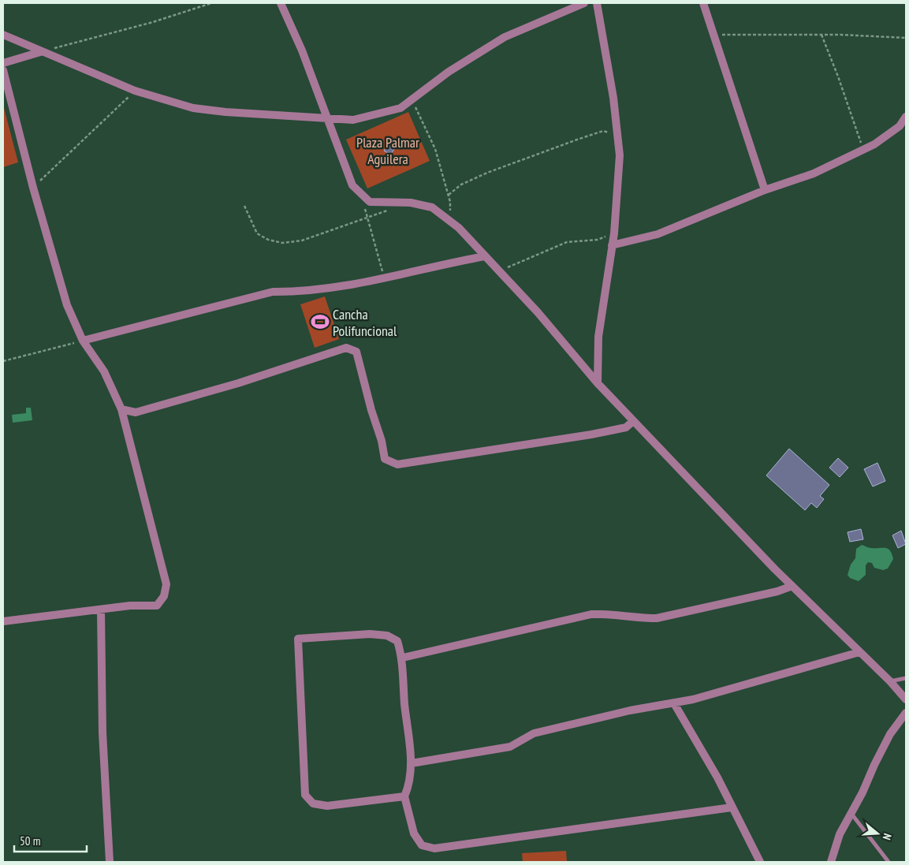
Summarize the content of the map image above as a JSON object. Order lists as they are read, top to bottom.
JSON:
{
  "parks": ["Plaza Palmar Aguilera"],
  "places": {
    "sports": ["Cancha Polifuncional"]
  },
  "scale_bar": "50 m",
  "north": "right"
}
